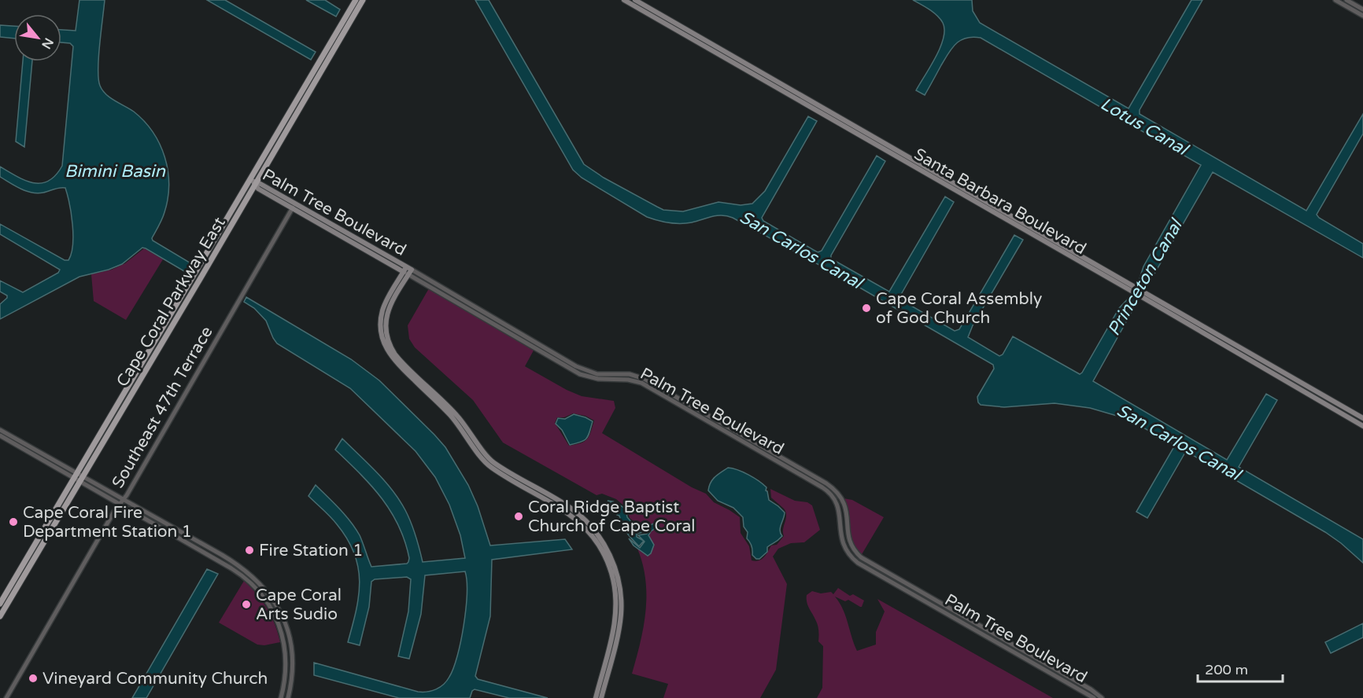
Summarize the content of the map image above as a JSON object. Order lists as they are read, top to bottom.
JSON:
{
  "streets": {
    "main road": ["Santa Barbara Boulevard", "Palm Tree Boulevard", "Cape Coral Parkway East"],
    "street": ["Southeast 47th Terrace"]
  },
  "crossings": [
    ["Palm Tree Boulevard", "Cape Coral Parkway East"],
    ["Palm Tree Boulevard", "Southeast 47th Terrace"]
  ],
  "water": [
    "Lotus Canal",
    "Bimini Basin",
    "San Carlos Canal",
    "Princeton Canal"
  ],
  "places": [
    "Cape Coral Assembly of God Church",
    "Coral Ridge Baptist Church of Cape Coral",
    "Cape Coral Fire Department Station 1",
    "Fire Station 1",
    "Cape Coral Arts Sudio",
    "Vineyard Community Church"
  ],
  "scale_bar": "200 m",
  "north": "bottom right"
}
